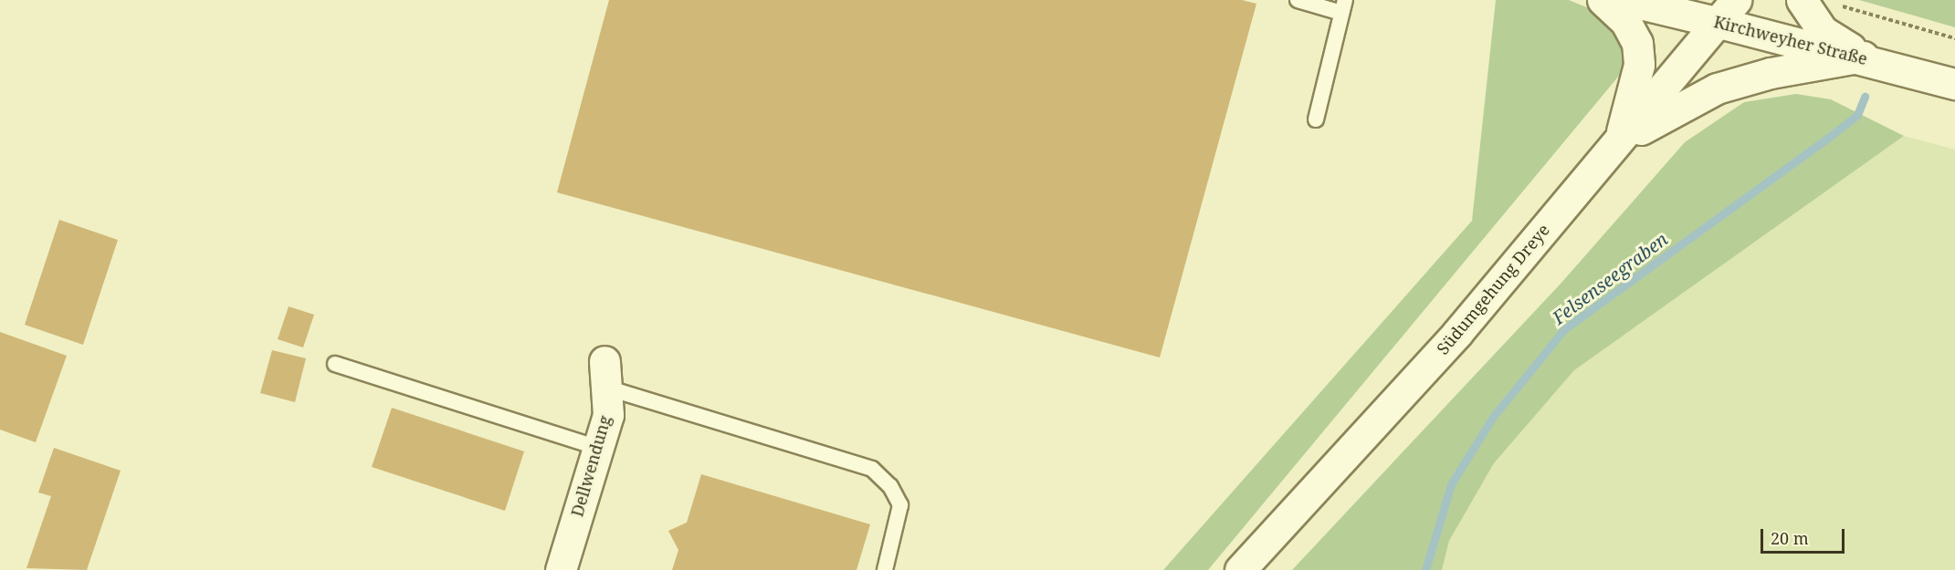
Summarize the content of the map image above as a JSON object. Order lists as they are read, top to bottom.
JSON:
{
  "streets": {
    "main road": ["Kirchweyher Straße", "Südumgehung Dreye", "Dellwendung"]
  },
  "crossings": [
    ["Kirchweyher Straße", "Südumgehung Dreye"]
  ],
  "water": ["Felsenseegraben"],
  "scale_bar": "20 m"
}
